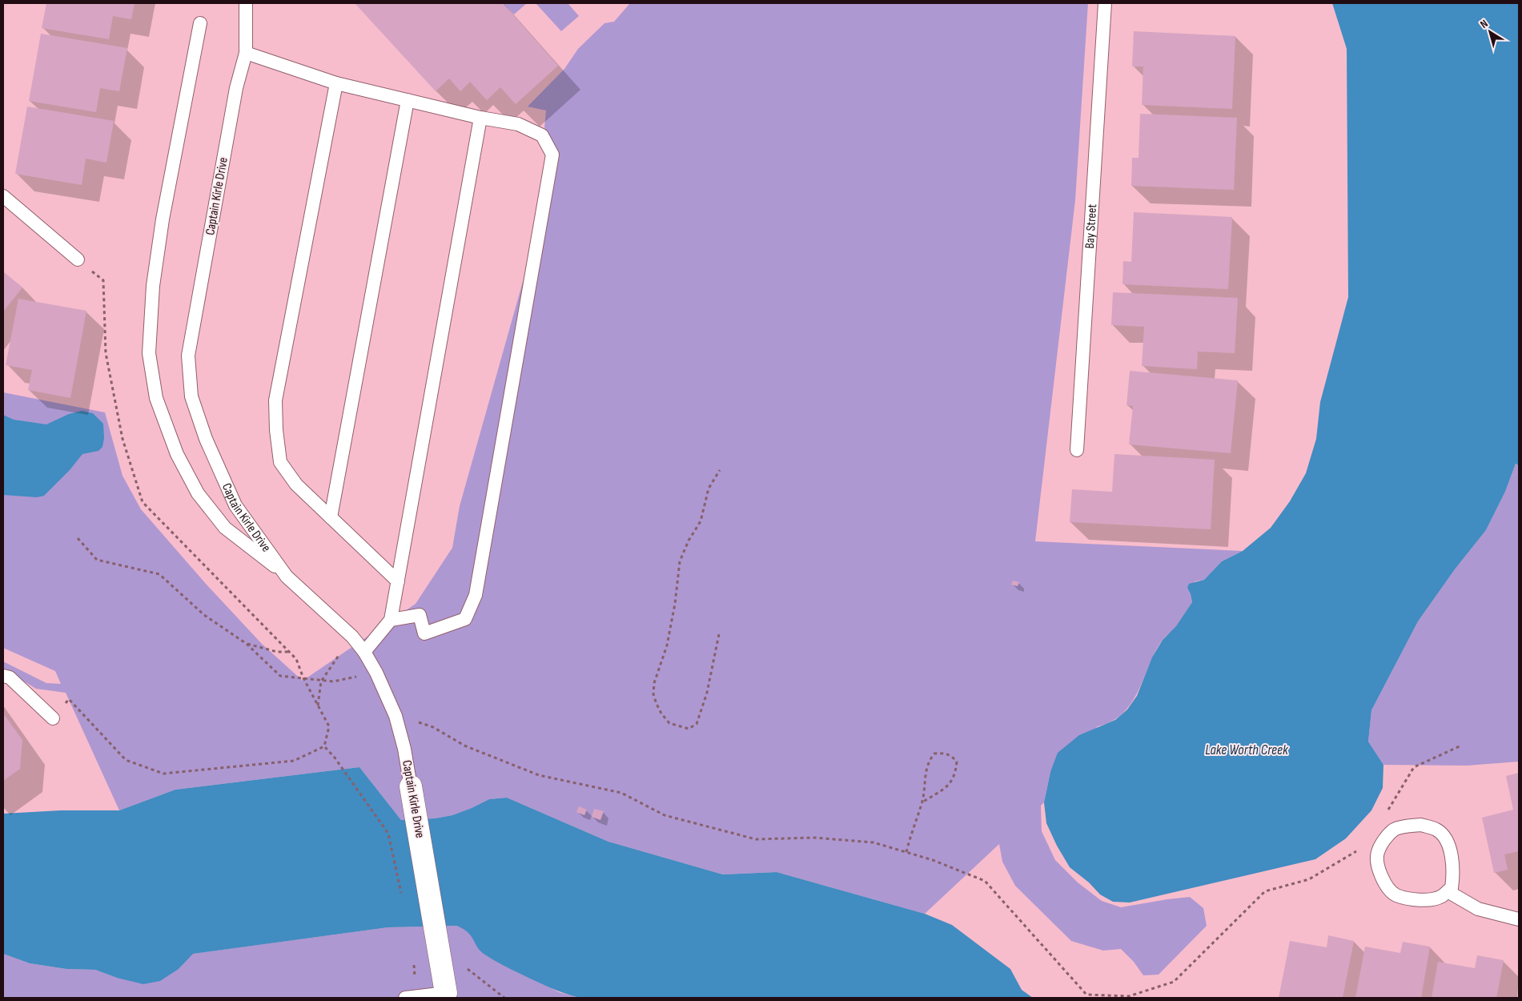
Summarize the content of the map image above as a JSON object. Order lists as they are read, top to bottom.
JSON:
{
  "streets": {
    "street": ["Captain Kirle Drive"],
    "lane": ["Bay Street"]
  },
  "water": ["Lake Worth Creek"],
  "north": "top left"
}
